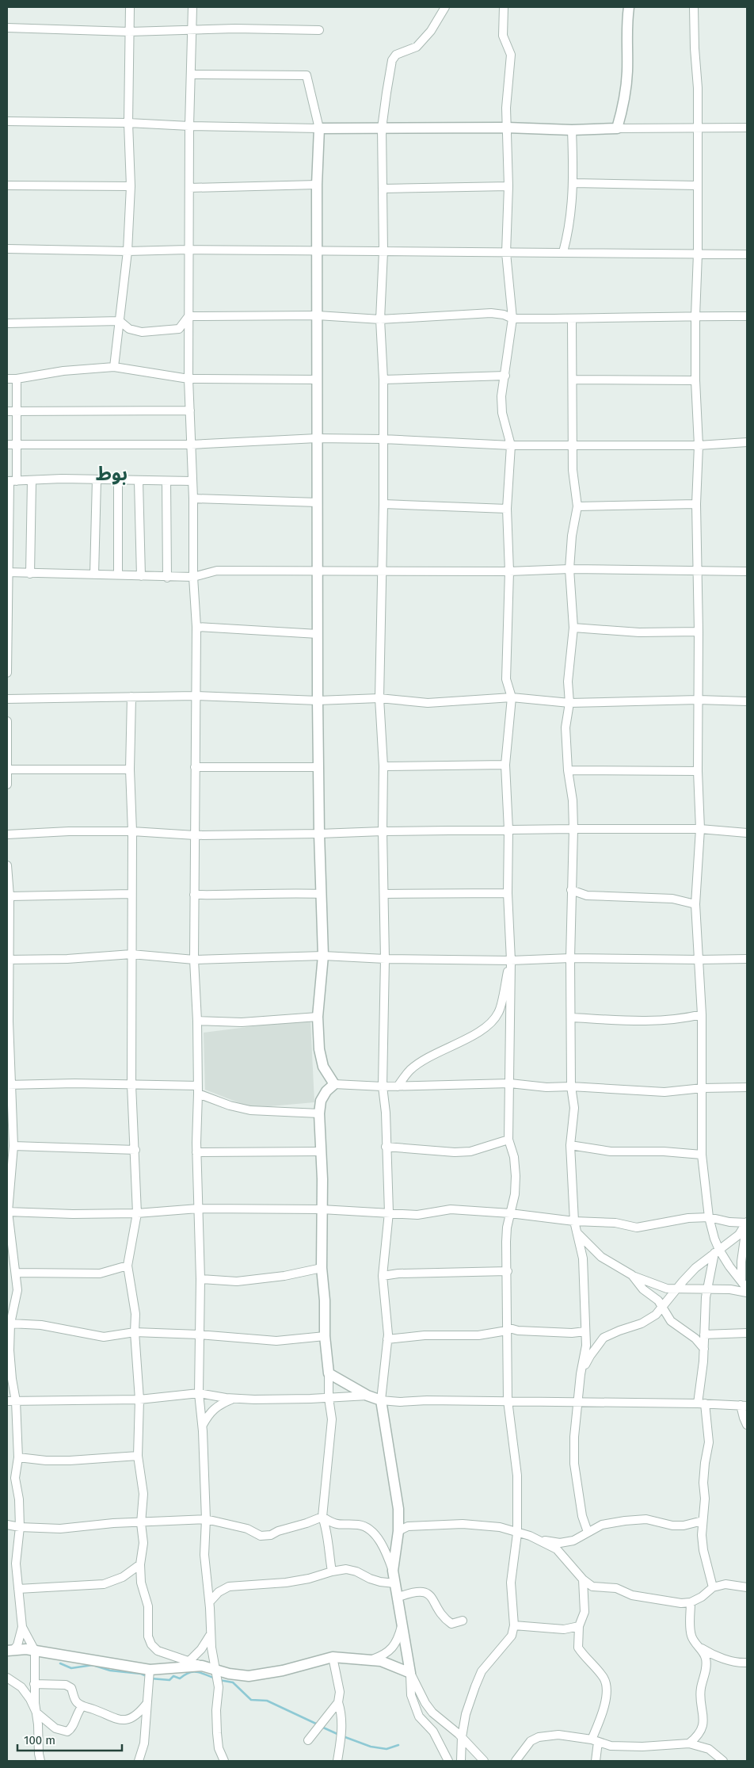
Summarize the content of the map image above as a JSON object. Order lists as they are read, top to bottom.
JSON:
{
  "districts": ["بوط"],
  "scale_bar": "100 m"
}
